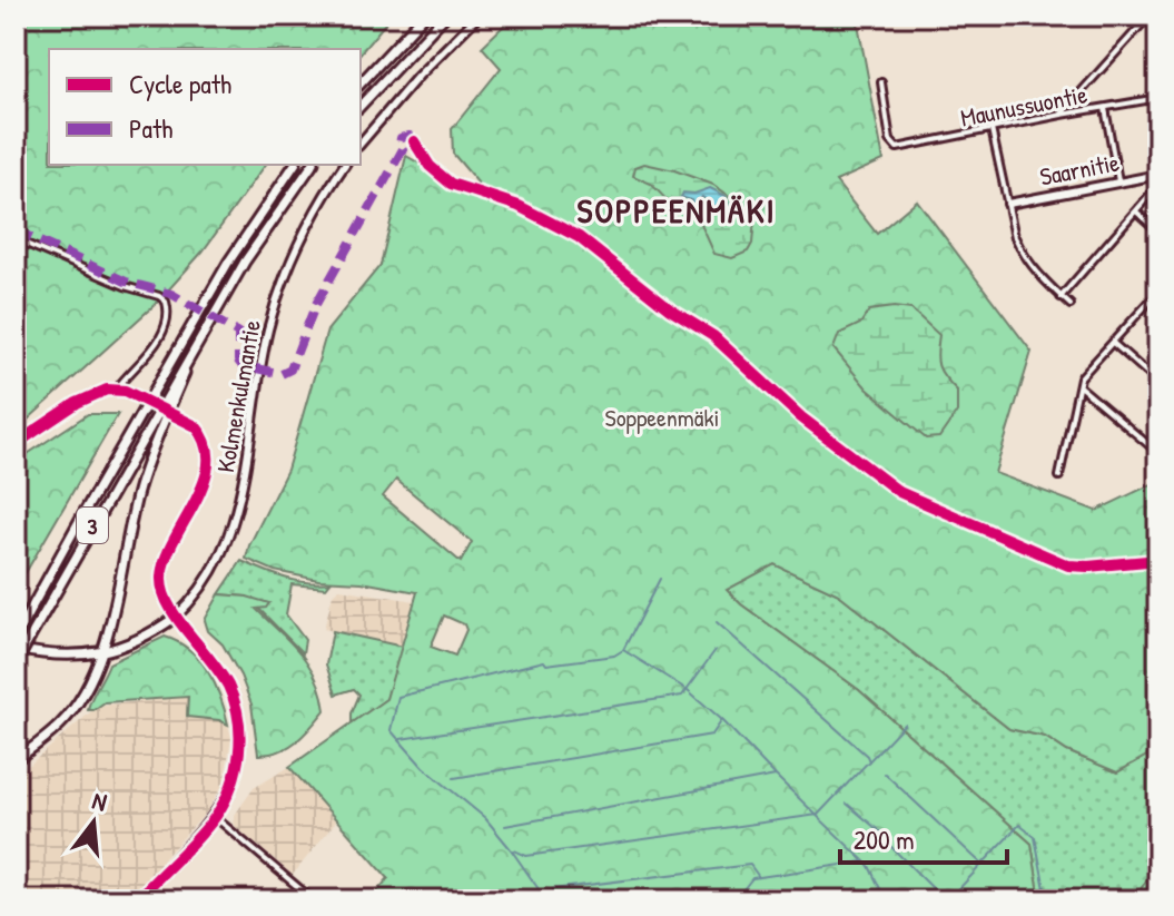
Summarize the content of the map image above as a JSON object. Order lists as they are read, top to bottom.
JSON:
{
  "streets": {
    "highway": ["3"],
    "street": ["Maunussuontie", "Saarnitie", "Kolmenkulmantie"]
  },
  "districts": ["SOPPEENMÄKI"],
  "parks": ["Soppeenmäki"],
  "legend": ["Cycle path", "Path"],
  "scale_bar": "200 m",
  "north": "top"
}
